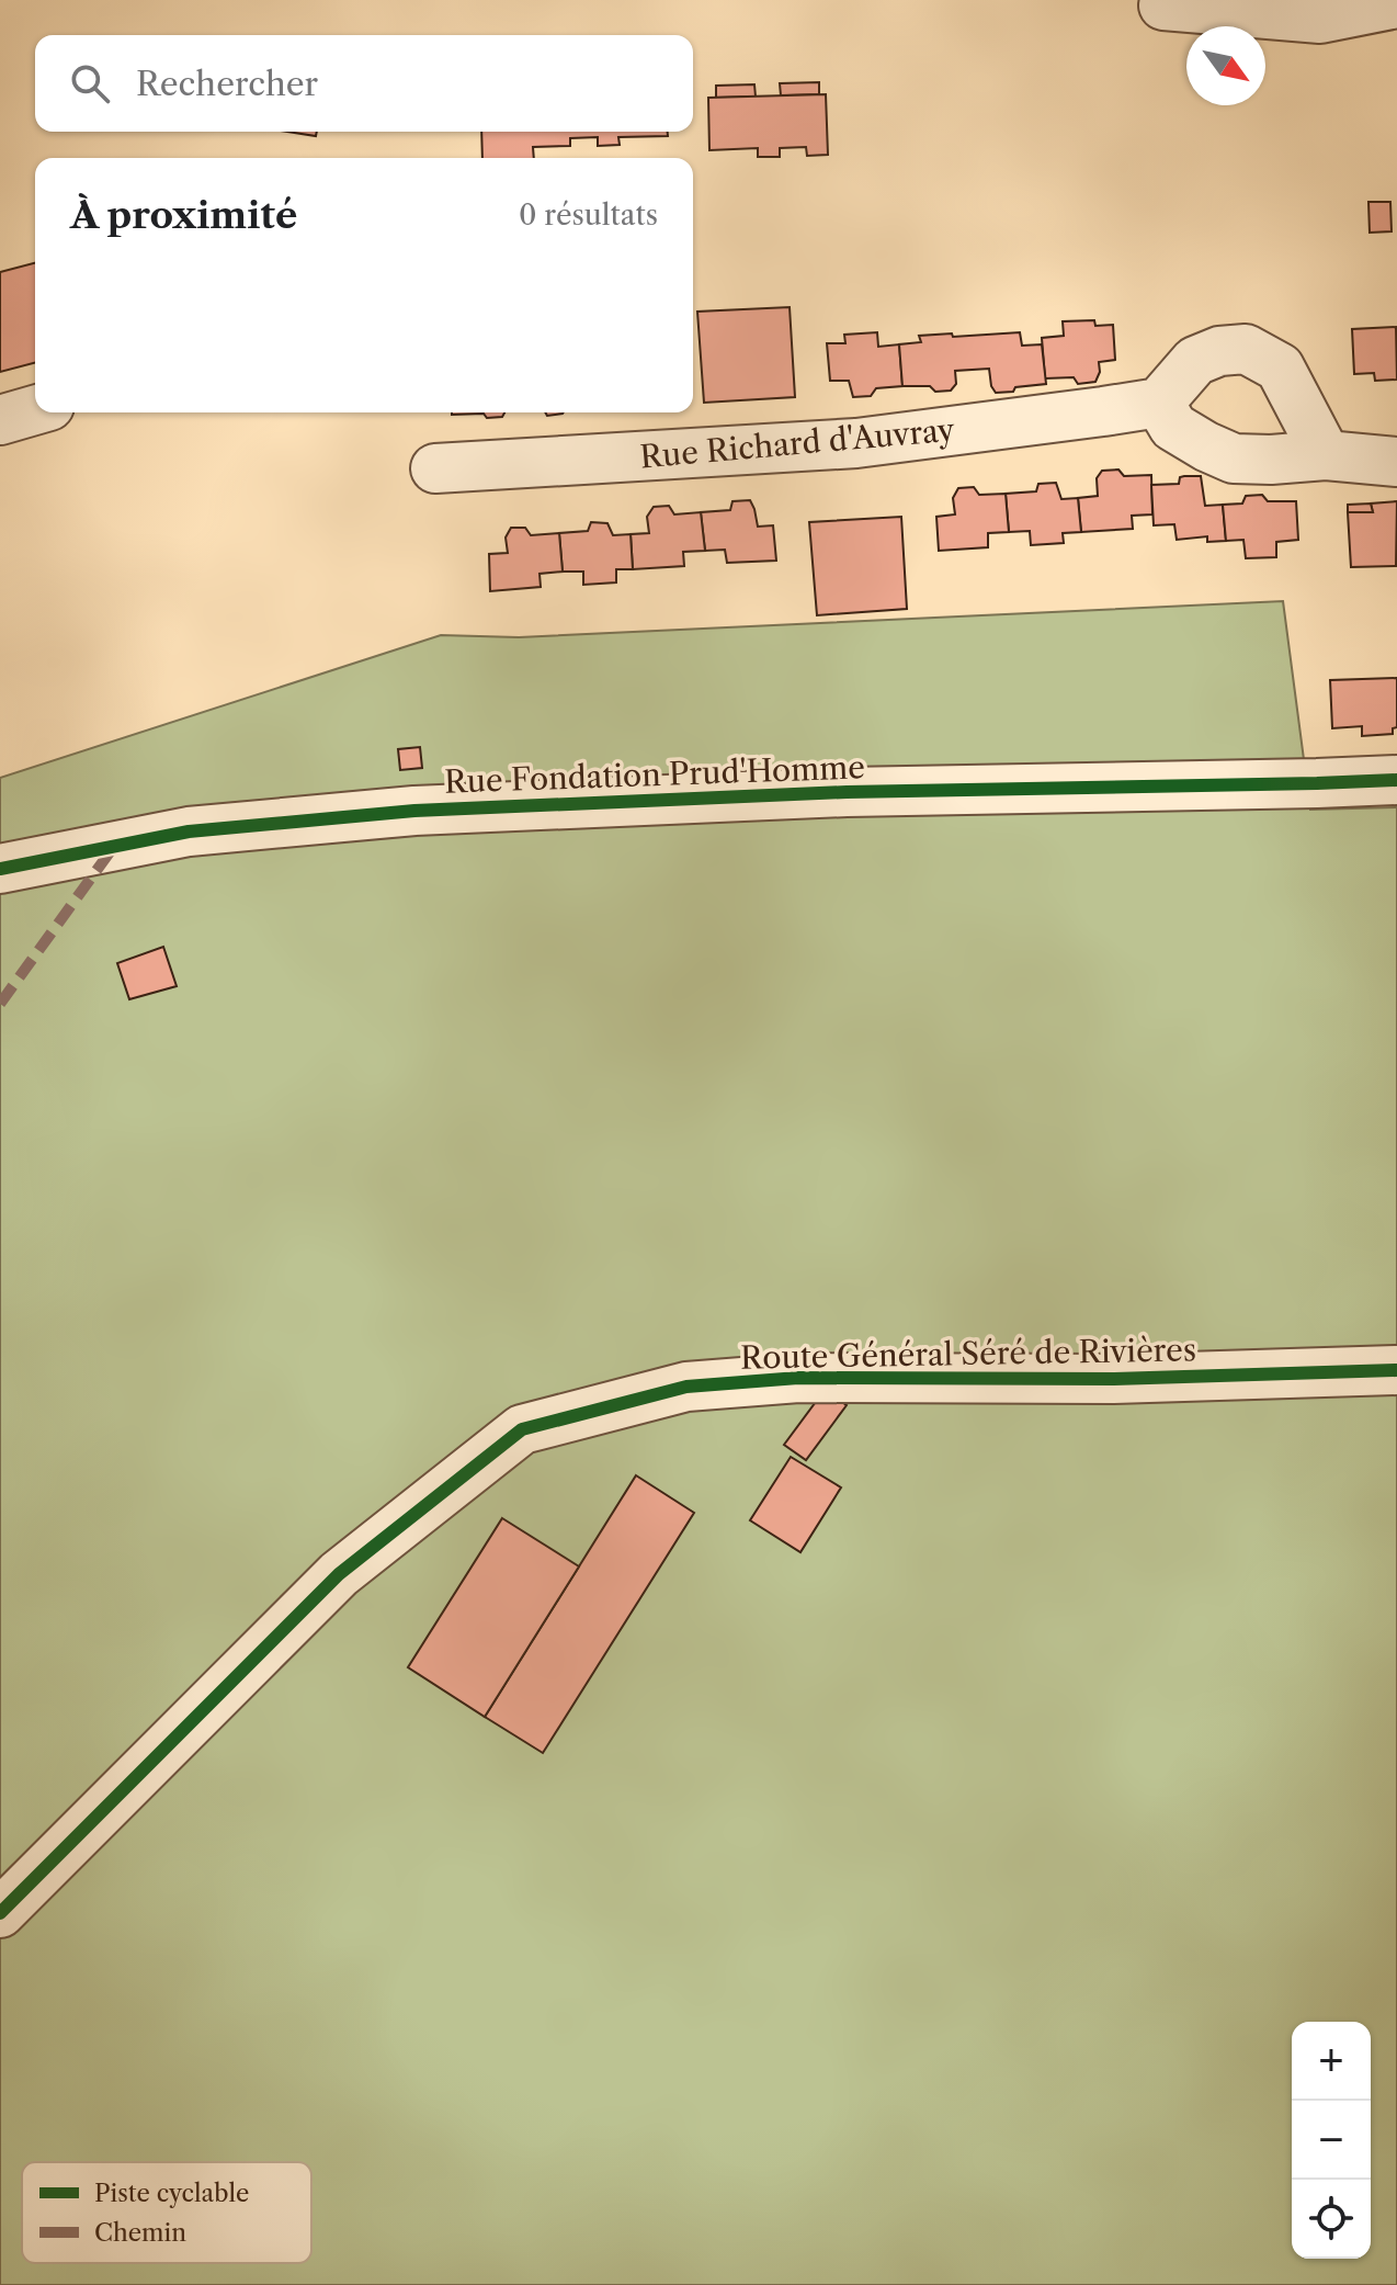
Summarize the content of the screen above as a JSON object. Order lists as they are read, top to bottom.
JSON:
{
  "streets": {
    "street": ["Rue Richard d'Auvray", "Rue Fondation Prud'Homme", "Route Général Séré de Rivières"]
  },
  "legend": ["Piste cyclable", "Chemin"],
  "north": "bottom right",
  "page": {
    "search": "Rechercher",
    "heading": ["À proximité", "0 résultats"],
    "map_buttons": ["+", "−"]
  }
}
